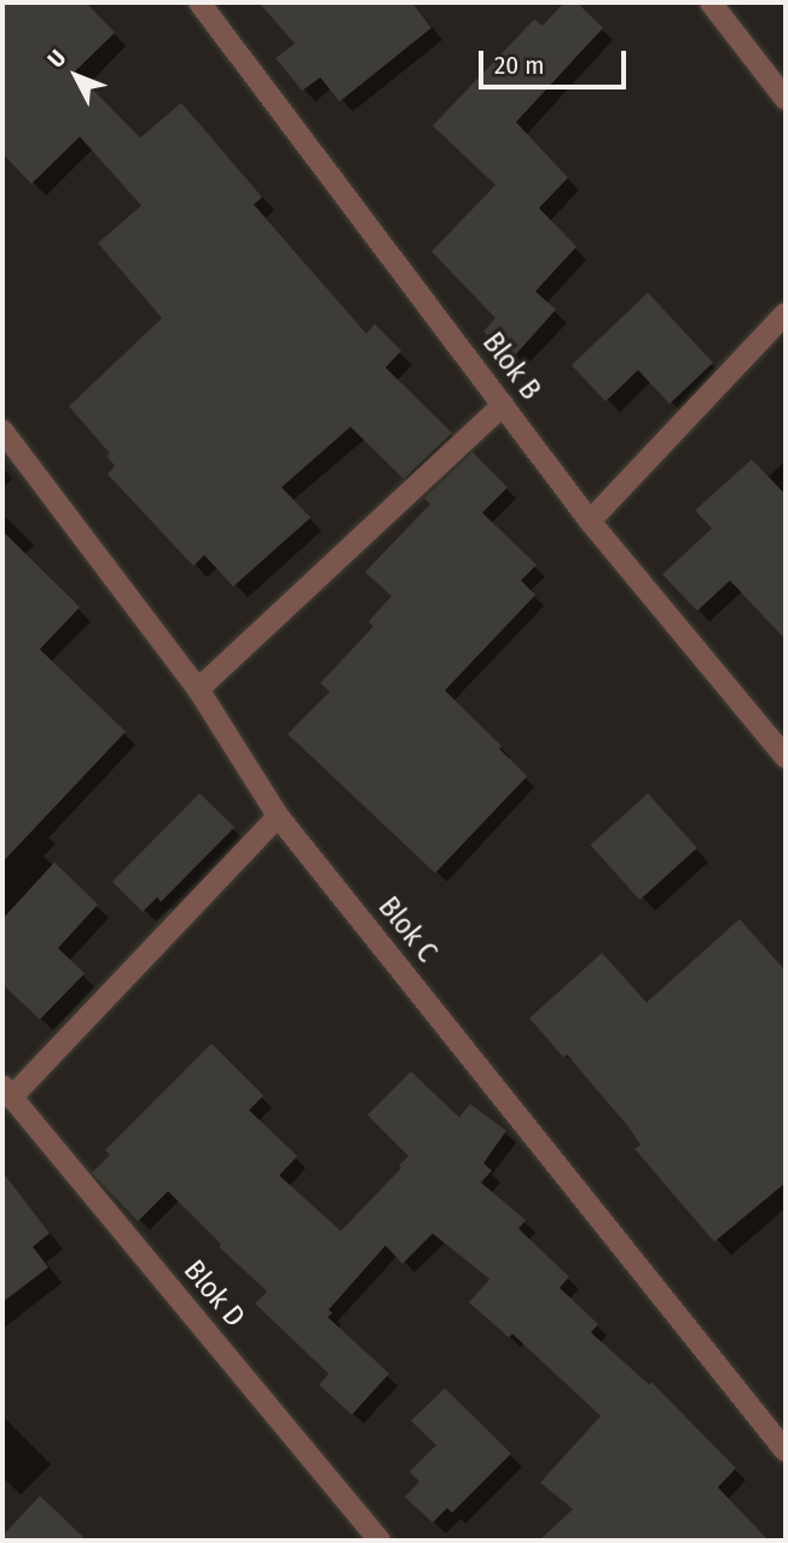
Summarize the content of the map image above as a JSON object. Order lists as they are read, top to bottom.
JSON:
{
  "streets": {
    "street": ["Blok B", "Blok C", "Blok D"]
  },
  "scale_bar": "20 m",
  "north": "top left"
}
